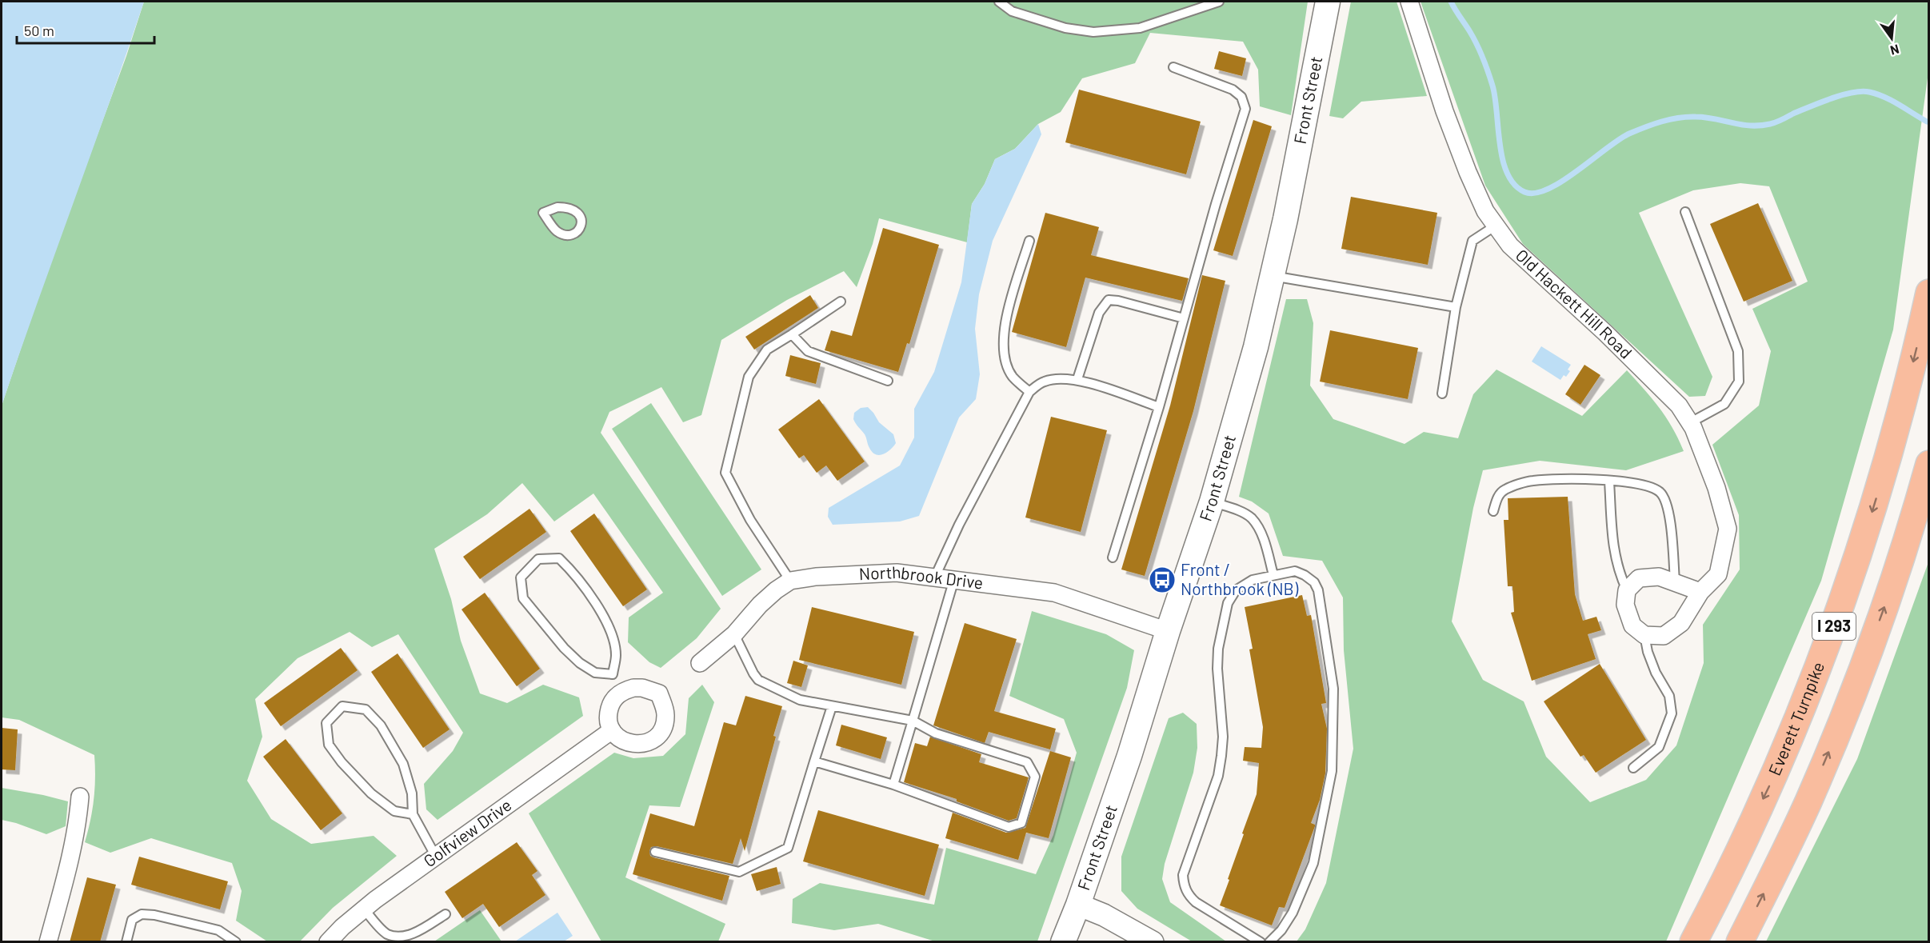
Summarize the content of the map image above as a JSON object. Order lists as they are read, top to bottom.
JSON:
{
  "streets": {
    "highway": ["I 293", "Everett Turnpike"],
    "main road": ["Front Street"],
    "street": ["Old Hackett Hill Road", "Northbrook Drive", "Golfview Drive"]
  },
  "crossings": [
    ["Front Street", "Northbrook Drive"]
  ],
  "places": {
    "bus stop": ["Front / Northbrook (NB)"]
  },
  "scale_bar": "50 m",
  "north": "bottom"
}
